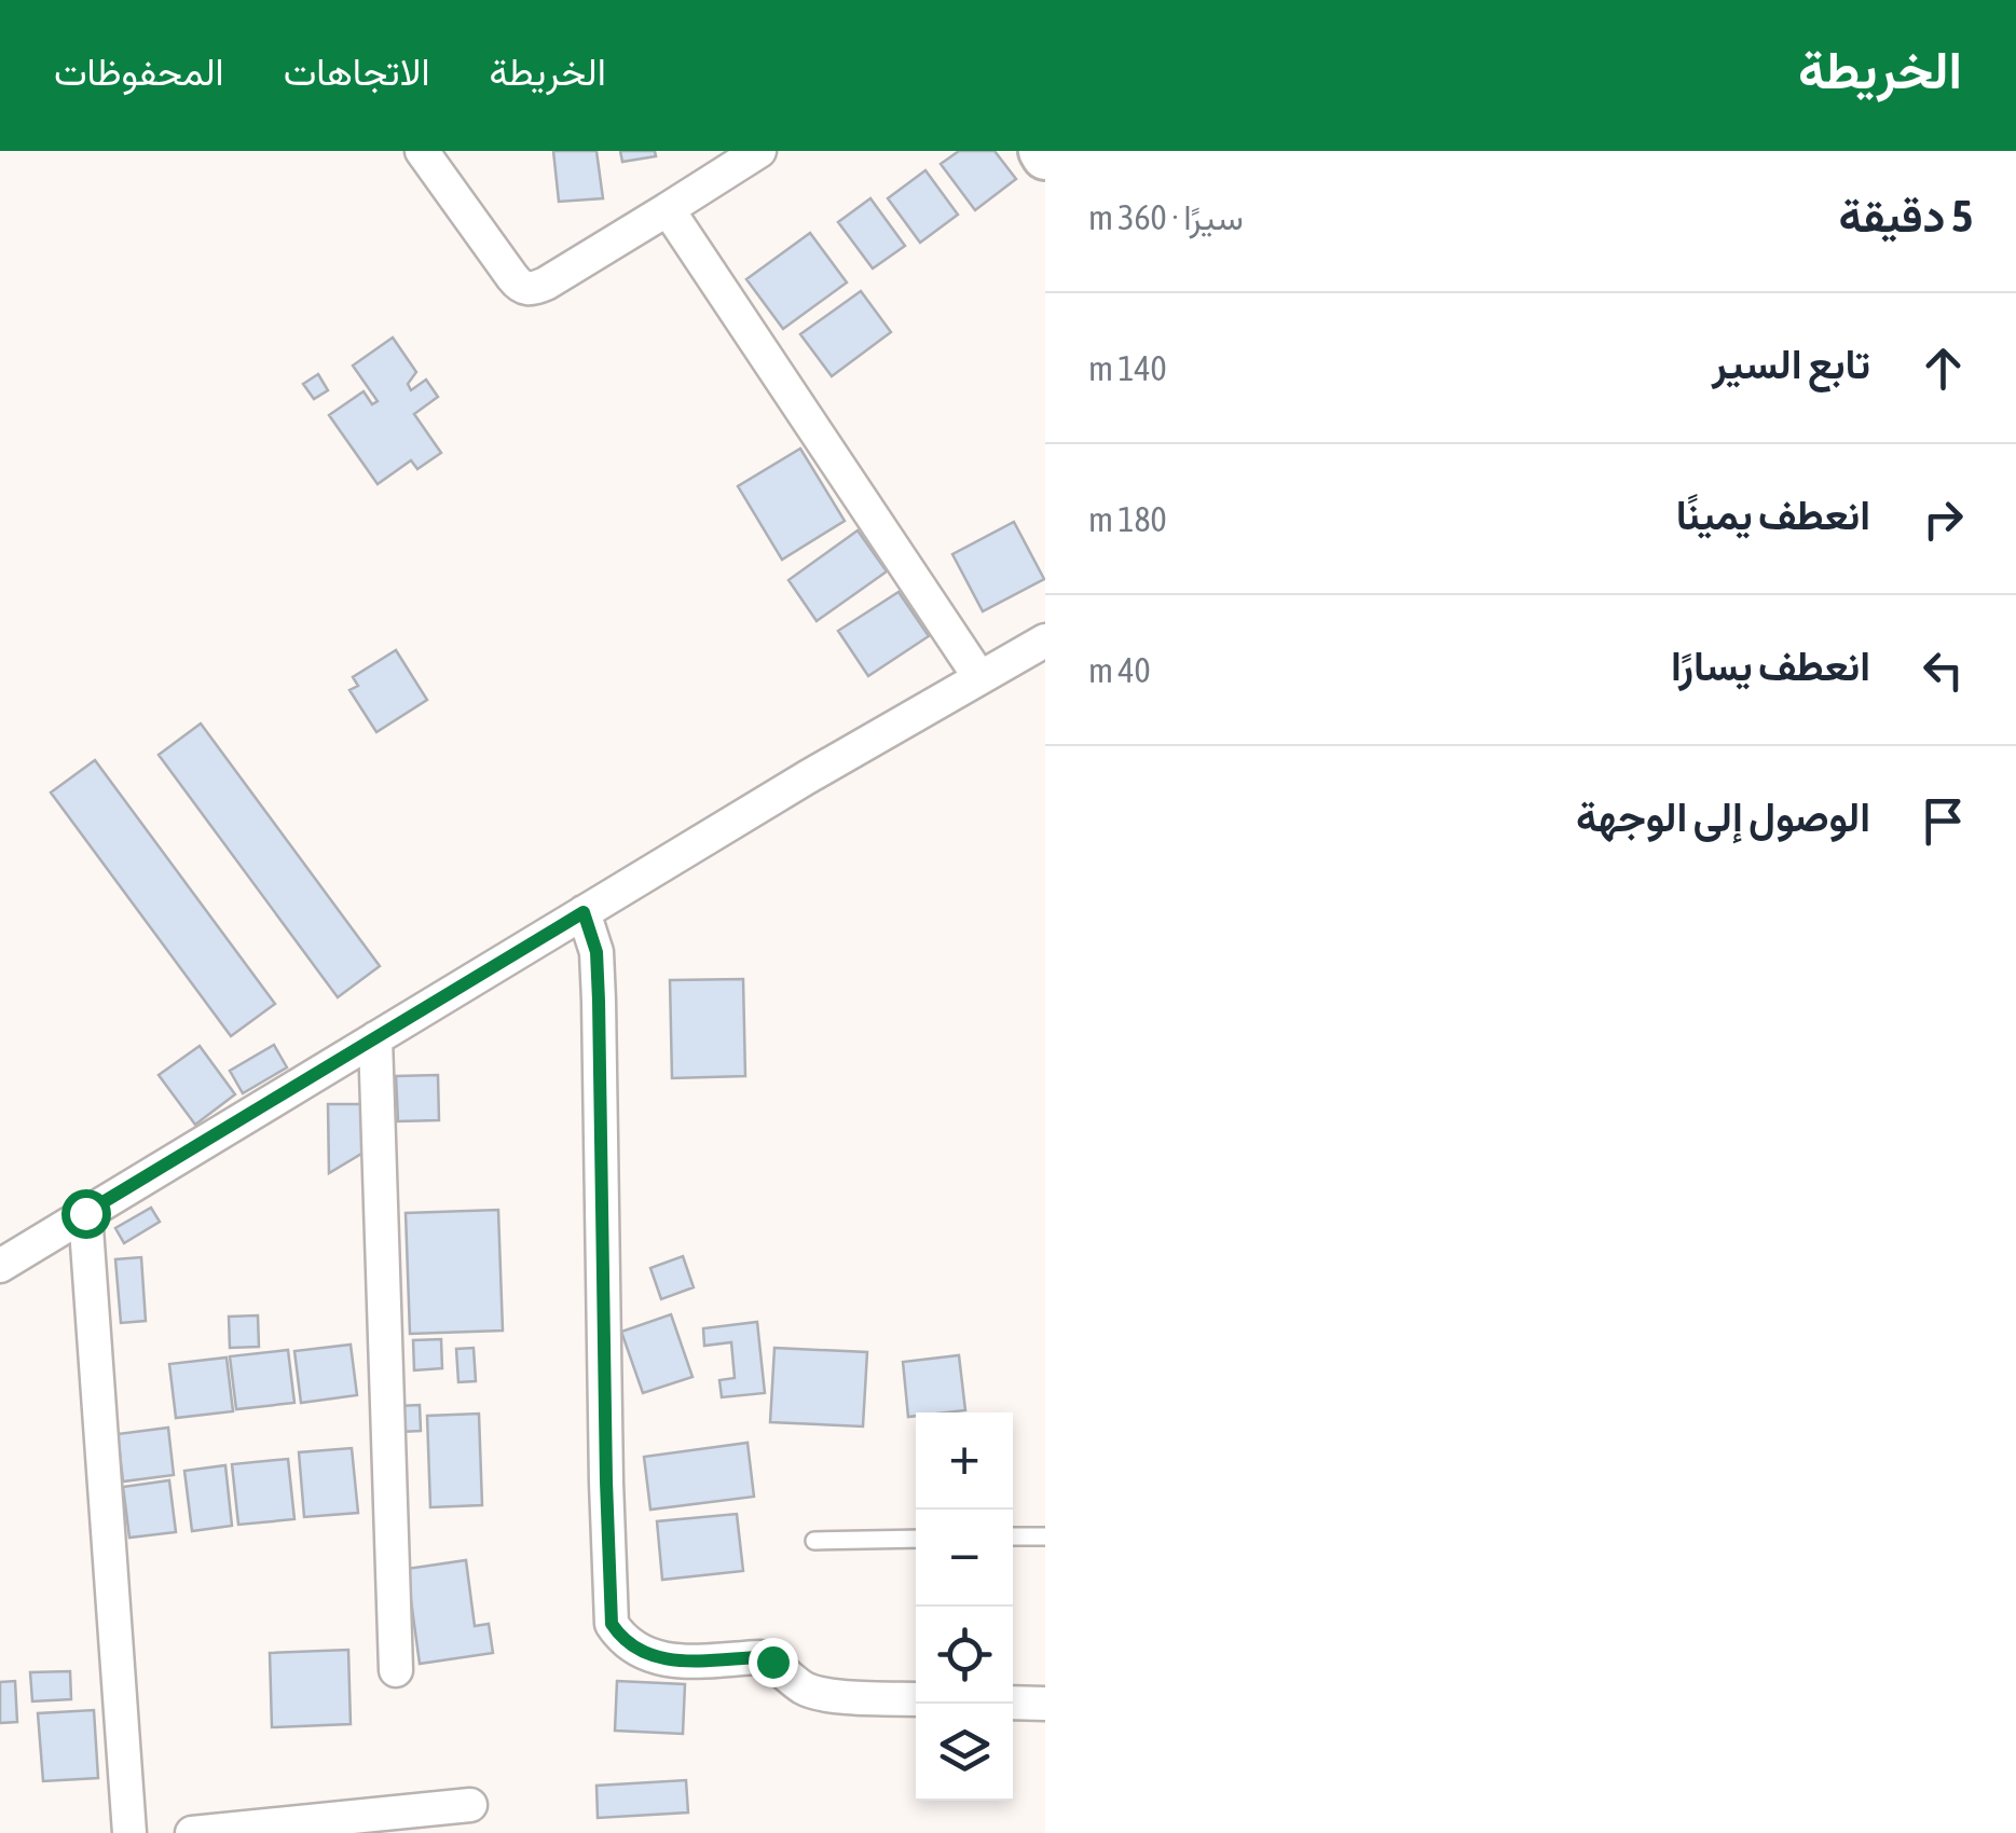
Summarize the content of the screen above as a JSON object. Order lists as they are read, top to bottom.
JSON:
{
  "page": {
    "header": "الخريطة",
    "nav": ["الخريطة", "الاتجاهات", "المحفوظات"],
    "heading": ["5 دقيقة", "سيرًا · 360 m"],
    "list": [
      ["تابع السير", "140 m"],
      ["انعطف يمينًا", "180 m"],
      ["انعطف يسارًا", "40 m"],
      "الوصول إلى الوجهة"
    ],
    "map_buttons": ["+", "−"]
  }
}
